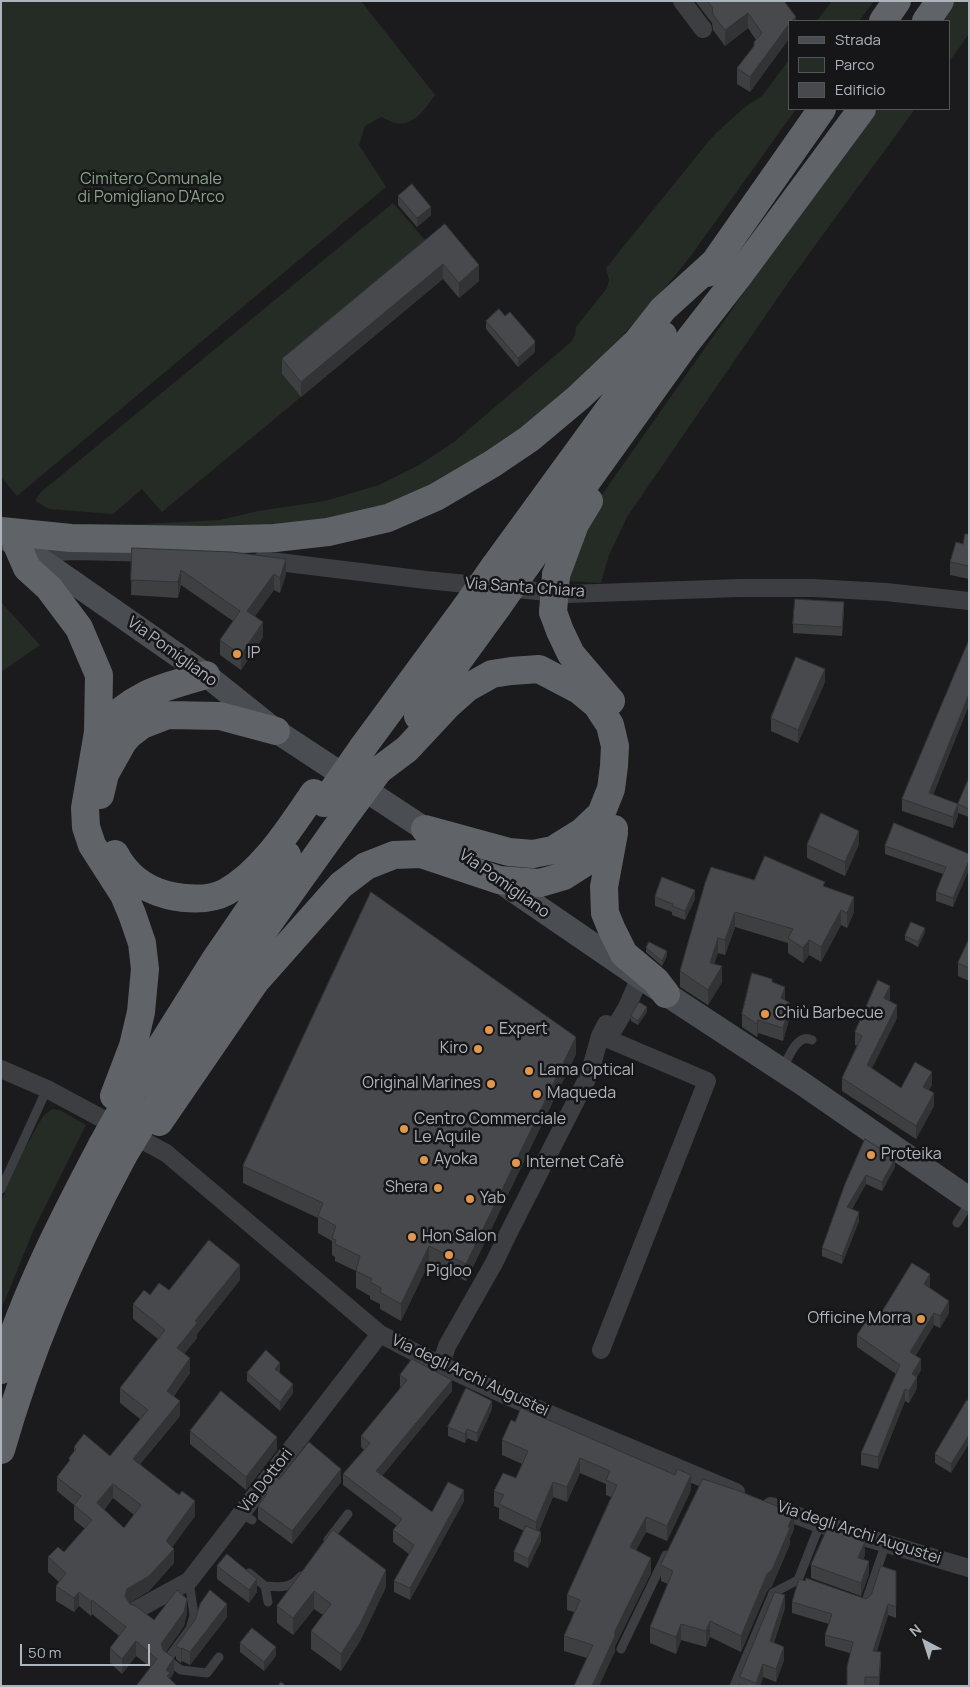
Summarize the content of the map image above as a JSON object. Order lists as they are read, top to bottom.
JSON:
{
  "streets": {
    "main road": ["Via Pomigliano"],
    "street": ["Via Santa Chiara", "Via degli Archi Augustei", "Via Dottori"]
  },
  "crossings": [
    ["Via degli Archi Augustei", "Via Dottori"]
  ],
  "parks": ["Cimitero Comunale di Pomigliano D'Arco"],
  "places": [
    "IP",
    "Chiù Barbecue",
    "Expert",
    "Kiro",
    "Lama Optical",
    "Original Marines",
    "Maqueda",
    "Centro Commerciale Le Aquile",
    "Proteika",
    "Ayoka",
    "Internet Cafè",
    "Shera",
    "Yab",
    "Hon Salon",
    "Pigloo",
    "Officine Morra"
  ],
  "legend": ["Strada", "Parco", "Edificio"],
  "scale_bar": "50 m",
  "north": "top left"
}
